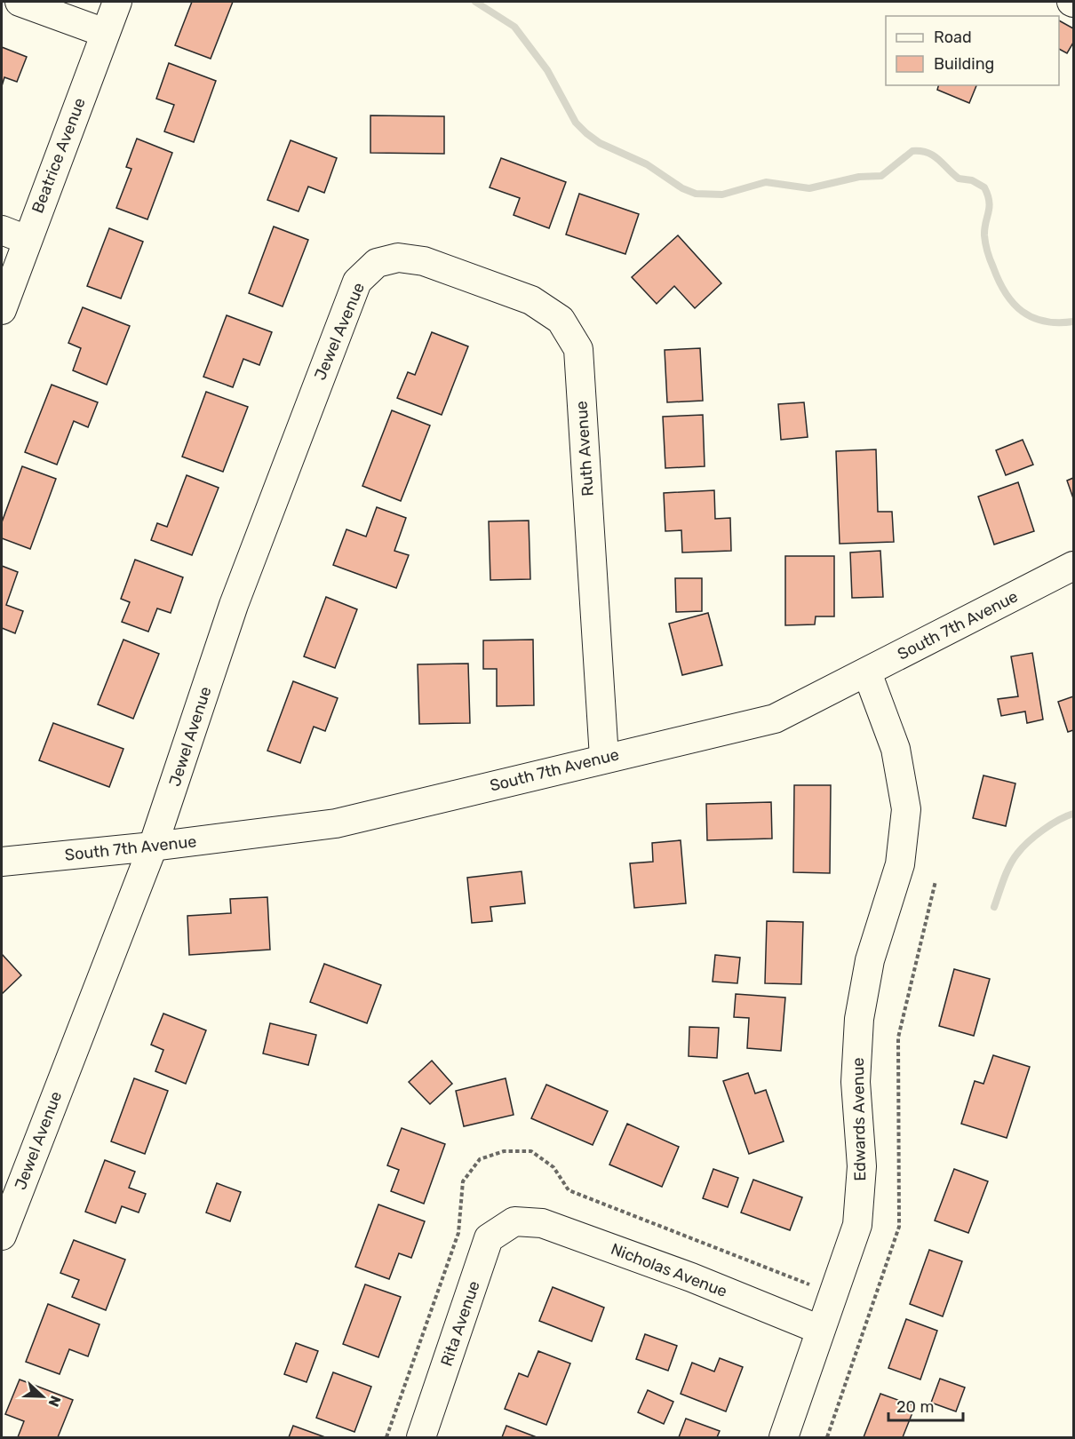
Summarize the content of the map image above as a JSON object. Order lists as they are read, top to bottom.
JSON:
{
  "streets": {
    "street": [
      "Beatrice Avenue",
      "Jewel Avenue",
      "Ruth Avenue",
      "South 7th Avenue",
      "Edwards Avenue",
      "Nicholas Avenue",
      "Rita Avenue"
    ]
  },
  "crossings": [
    ["Jewel Avenue", "Ruth Avenue"],
    ["Jewel Avenue", "South 7th Avenue"],
    ["Ruth Avenue", "South 7th Avenue"],
    ["South 7th Avenue", "Edwards Avenue"],
    ["Edwards Avenue", "Nicholas Avenue"],
    ["Nicholas Avenue", "Rita Avenue"]
  ],
  "legend": ["Road", "Building"],
  "scale_bar": "20 m",
  "north": "right"
}
